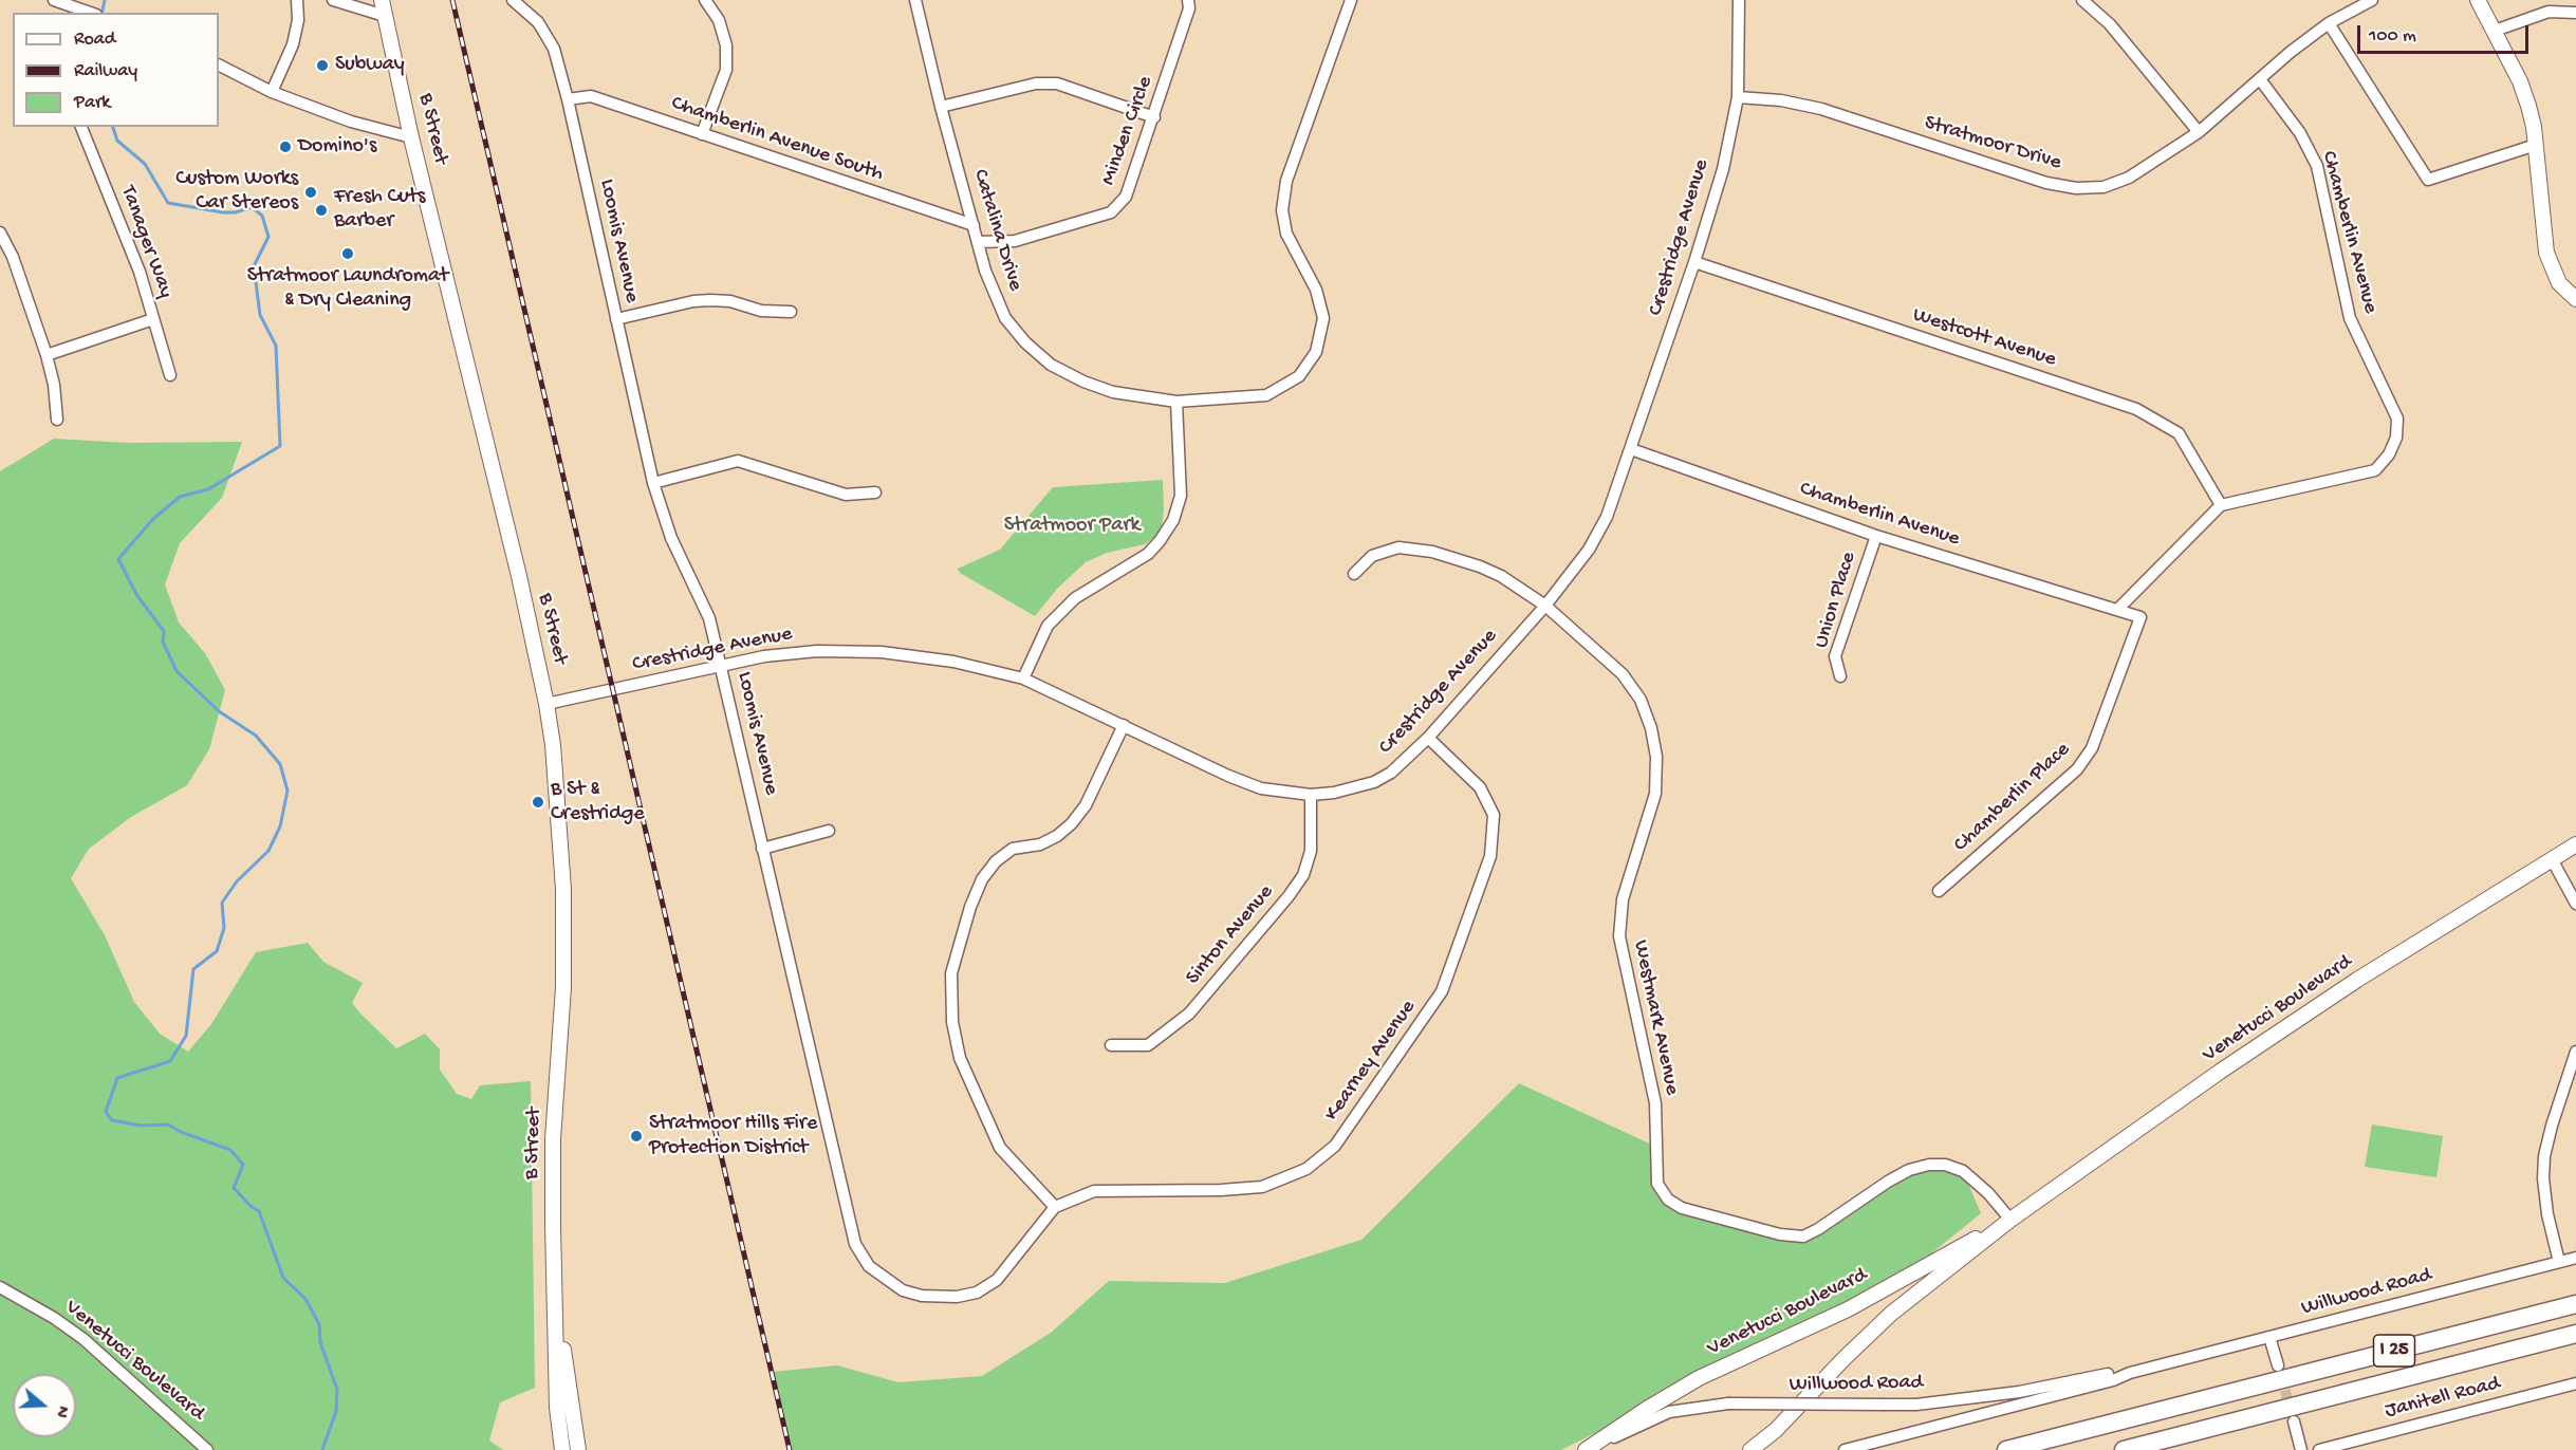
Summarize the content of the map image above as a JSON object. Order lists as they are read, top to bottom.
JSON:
{
  "streets": {
    "highway": ["I 25"],
    "main road": ["B Street", "Venetucci Boulevard"],
    "street": [
      "Minden Circle",
      "Chamberlin Avenue South",
      "Stratmoor Drive",
      "Catalina Drive",
      "Chamberlin Avenue",
      "Crestridge Avenue",
      "Loomis Avenue",
      "Tanager Way",
      "Westcott Avenue",
      "Union Place",
      "Chamberlin Place",
      "Sinton Avenue",
      "Westmark Avenue",
      "Kearney Avenue",
      "Willwood Road",
      "Janitell Road"
    ]
  },
  "crossings": [
    ["B Street", "Crestridge Avenue"],
    ["Minden Circle", "Catalina Drive"],
    ["Chamberlin Avenue South", "Catalina Drive"],
    ["Chamberlin Avenue South", "Loomis Avenue"],
    ["Stratmoor Drive", "Chamberlin Avenue"],
    ["Stratmoor Drive", "Crestridge Avenue"],
    ["Chamberlin Avenue", "Crestridge Avenue"],
    ["Chamberlin Avenue", "Westcott Avenue"],
    ["Chamberlin Avenue", "Union Place"],
    ["Chamberlin Avenue", "Chamberlin Place"],
    ["Crestridge Avenue", "Loomis Avenue"],
    ["Crestridge Avenue", "Westcott Avenue"],
    ["Crestridge Avenue", "Sinton Avenue"],
    ["Crestridge Avenue", "Westmark Avenue"],
    ["Crestridge Avenue", "Kearney Avenue"],
    ["Loomis Avenue", "Kearney Avenue"],
    ["Venetucci Boulevard", "Westmark Avenue"],
    ["Venetucci Boulevard", "Willwood Road"]
  ],
  "parks": ["Stratmoor Park"],
  "places": [
    "Subway",
    "Domino's",
    "Custom Works Car Stereos",
    "Fresh Cuts Barber",
    "Stratmoor Laundromat & Dry Cleaning",
    "B St & Crestridge",
    "Stratmoor Hills Fire Protection District"
  ],
  "legend": ["Road", "Railway", "Park"],
  "scale_bar": "100 m",
  "north": "right"
}
